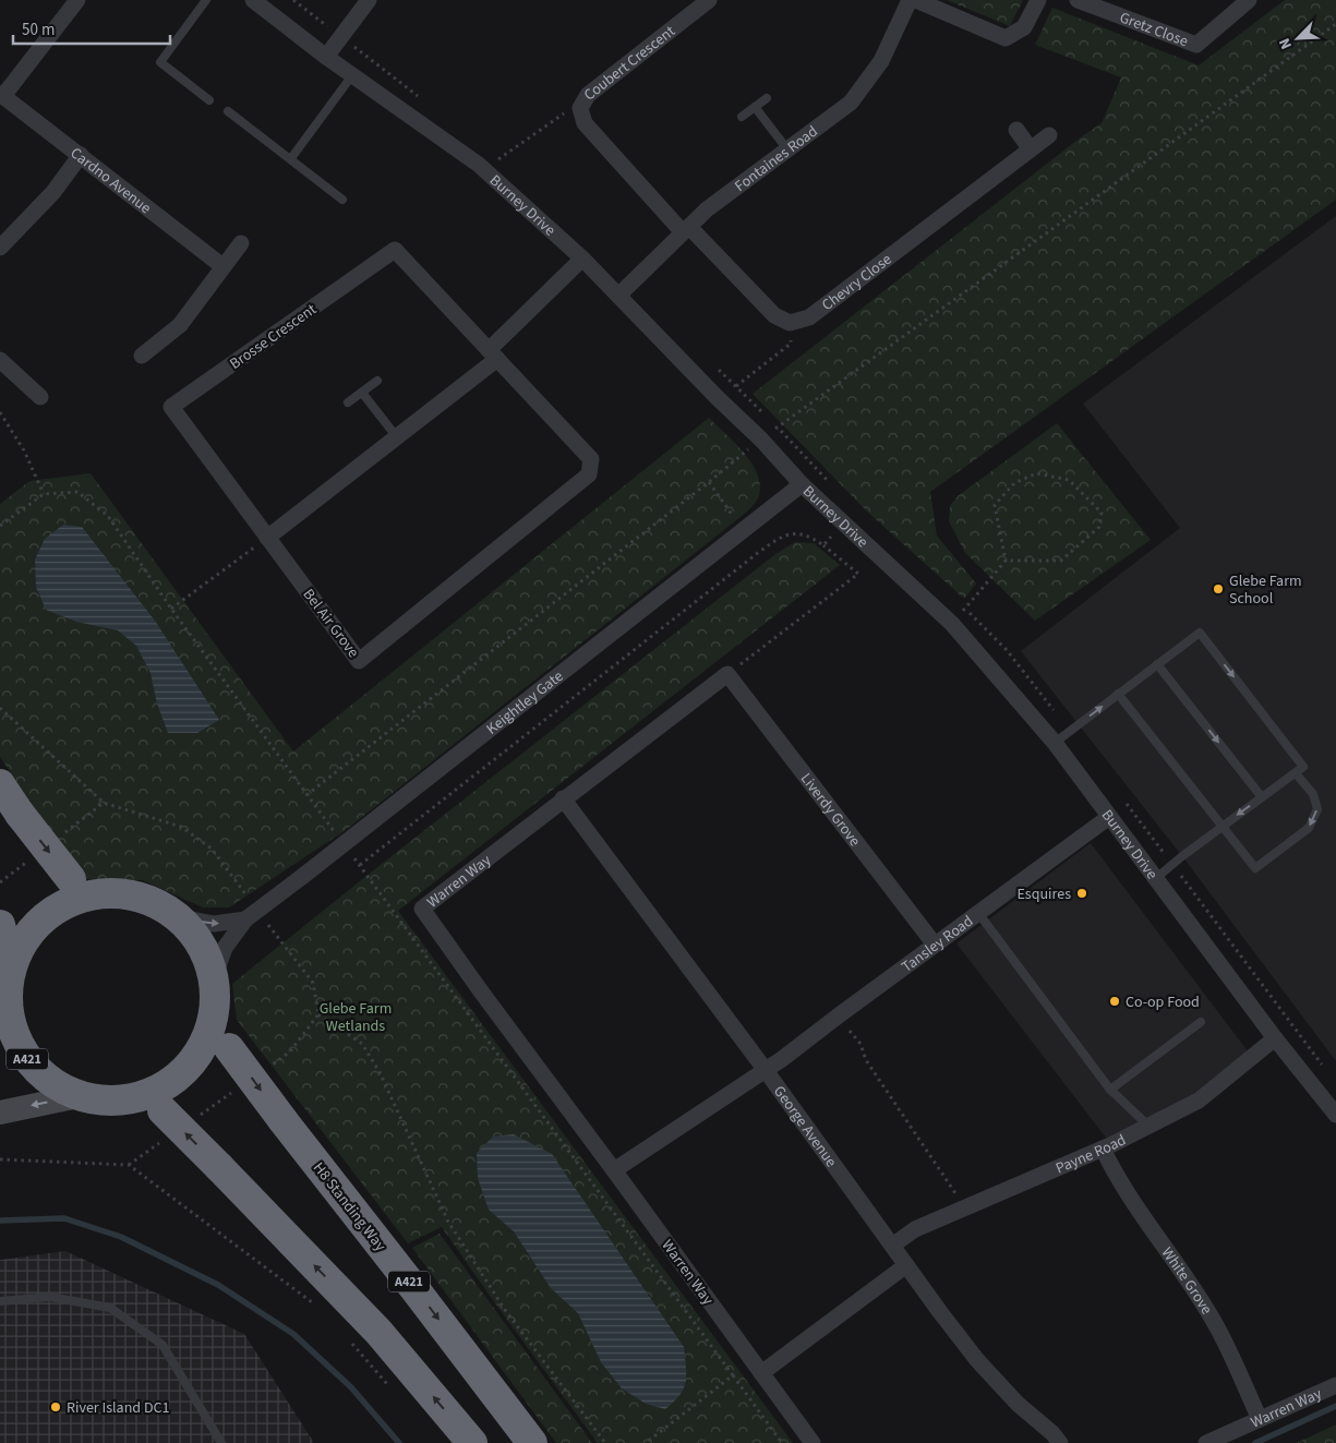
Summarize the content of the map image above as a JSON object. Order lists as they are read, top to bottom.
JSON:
{
  "streets": {
    "highway": ["A421", "H8 Standing Way"],
    "street": [
      "Gretz Close",
      "Coubert Crescent",
      "Fontaines Road",
      "Cardno Avenue",
      "Burney Drive",
      "Chevry Close",
      "Brosse Crescent",
      "Bel Air Grove",
      "Keightley Gate",
      "Liverdy Grove",
      "Warren Way",
      "Tansley Road",
      "George Avenue",
      "Payne Road",
      "White Grove"
    ]
  },
  "crossings": [
    ["Coubert Crescent", "Fontaines Road"],
    ["Fontaines Road", "Burney Drive"],
    ["Burney Drive", "Keightley Gate"],
    ["Burney Drive", "Tansley Road"],
    ["Burney Drive", "Payne Road"],
    ["Brosse Crescent", "Bel Air Grove"],
    ["Keightley Gate", "A421"],
    ["Liverdy Grove", "Warren Way"],
    ["Liverdy Grove", "Tansley Road"],
    ["Warren Way", "George Avenue"],
    ["Warren Way", "White Grove"],
    ["Tansley Road", "George Avenue"],
    ["A421", "H8 Standing Way"],
    ["George Avenue", "Payne Road"],
    ["Payne Road", "White Grove"]
  ],
  "parks": ["Glebe Farm Wetlands"],
  "places": [
    "Glebe Farm School",
    "Esquires",
    "Co-op Food",
    "River Island DC1"
  ],
  "scale_bar": "50 m",
  "north": "bottom left"
}
